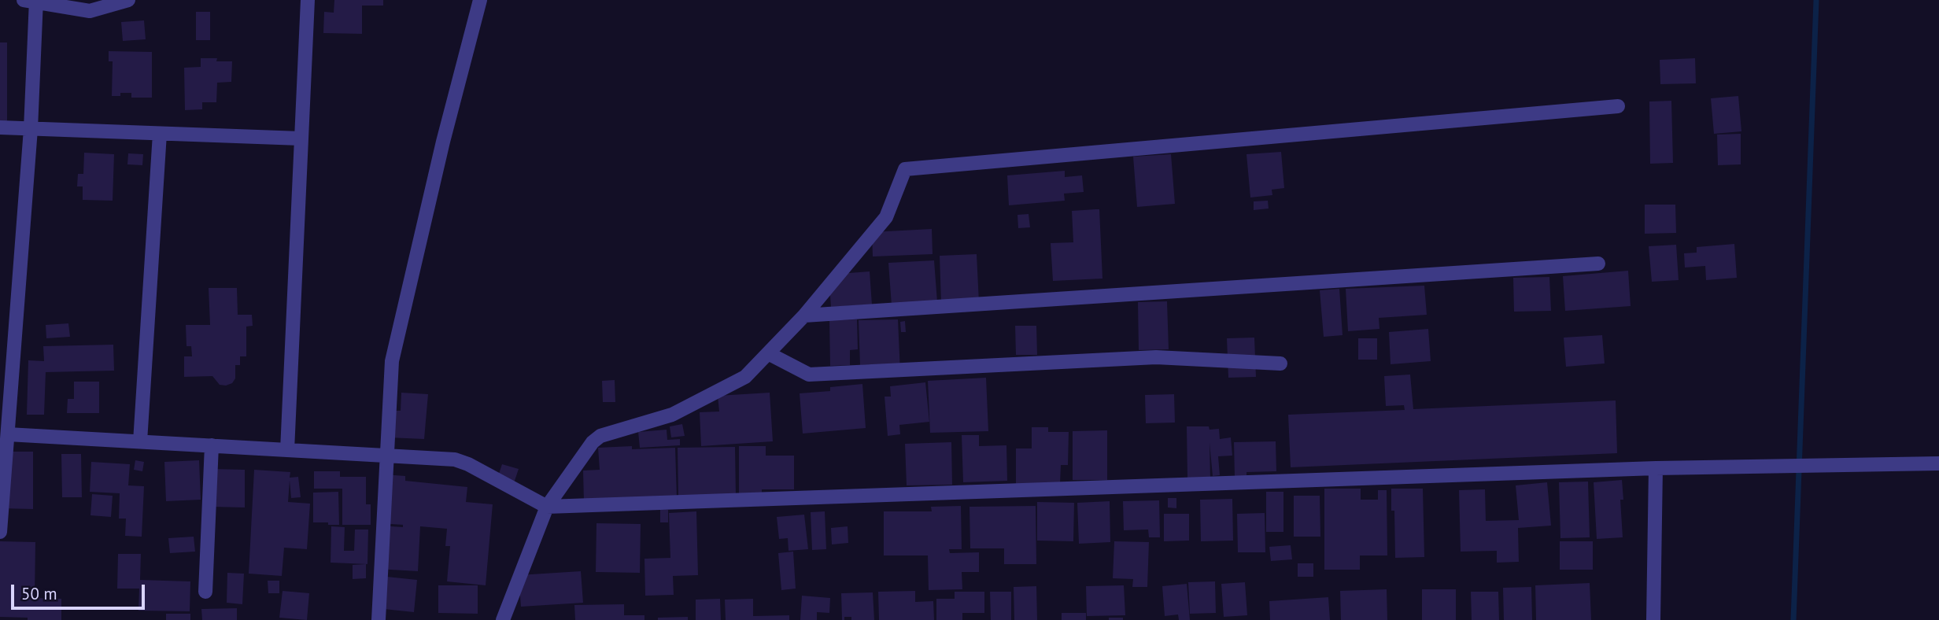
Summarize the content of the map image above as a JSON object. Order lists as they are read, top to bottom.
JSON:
{
  "scale_bar": "50 m"
}
